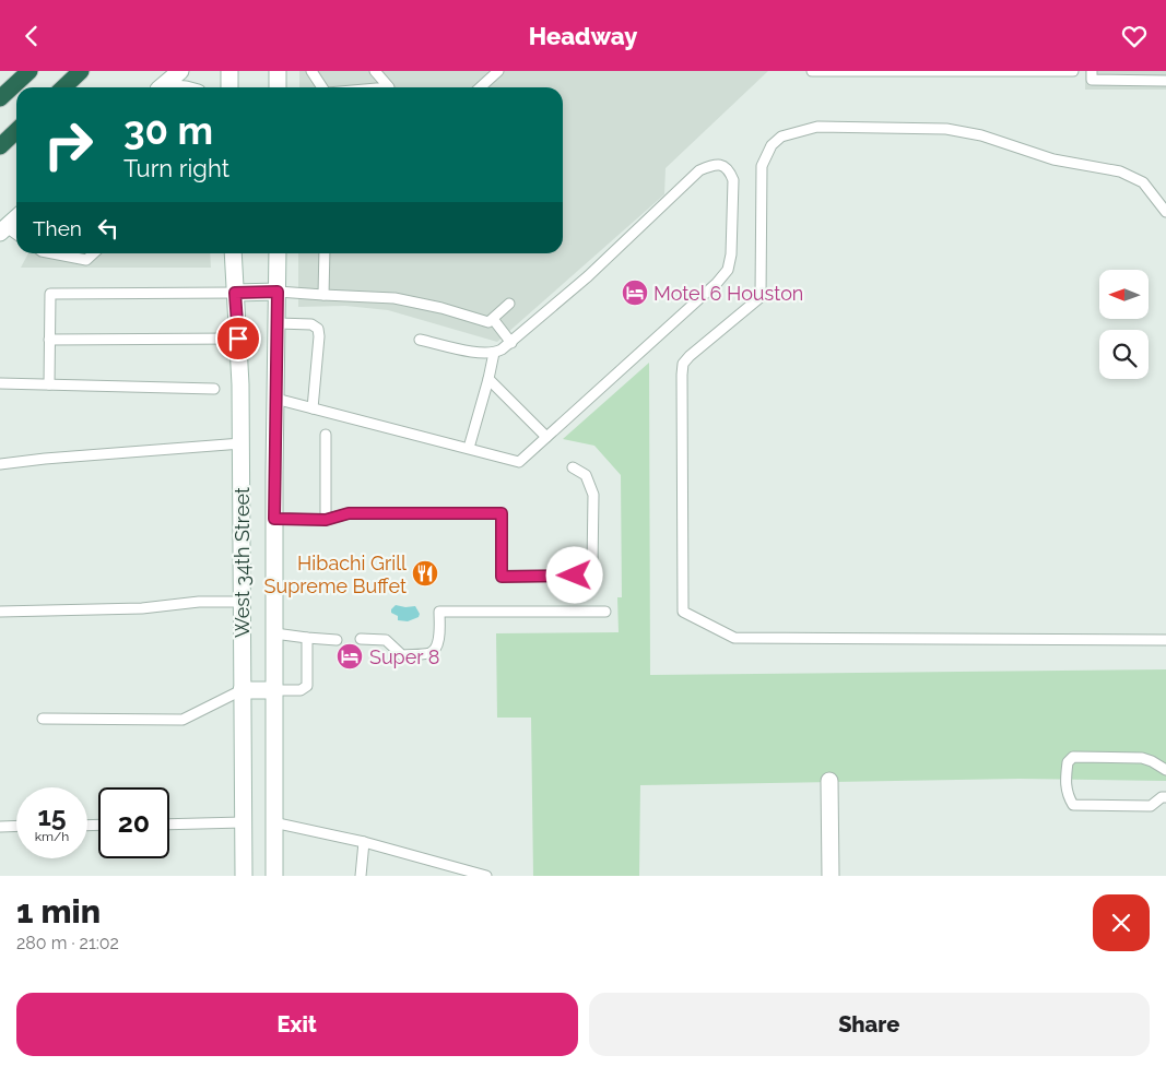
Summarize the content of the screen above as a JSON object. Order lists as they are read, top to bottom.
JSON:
{
  "streets": {
    "main road": ["West 34th Street"]
  },
  "places": {
    "hotel": ["Motel 6 Houston", "Super 8"],
    "restaurant": ["Hibachi Grill Supreme Buffet"]
  },
  "north": "left",
  "page": {
    "header": "Headway",
    "turn": ["30 m", "Turn right"],
    "then": "Then",
    "speed": "15 km/h",
    "limit": "20",
    "heading": ["1 min", "280 m · 21:02"],
    "buttons": ["Exit", "Share"]
  }
}
